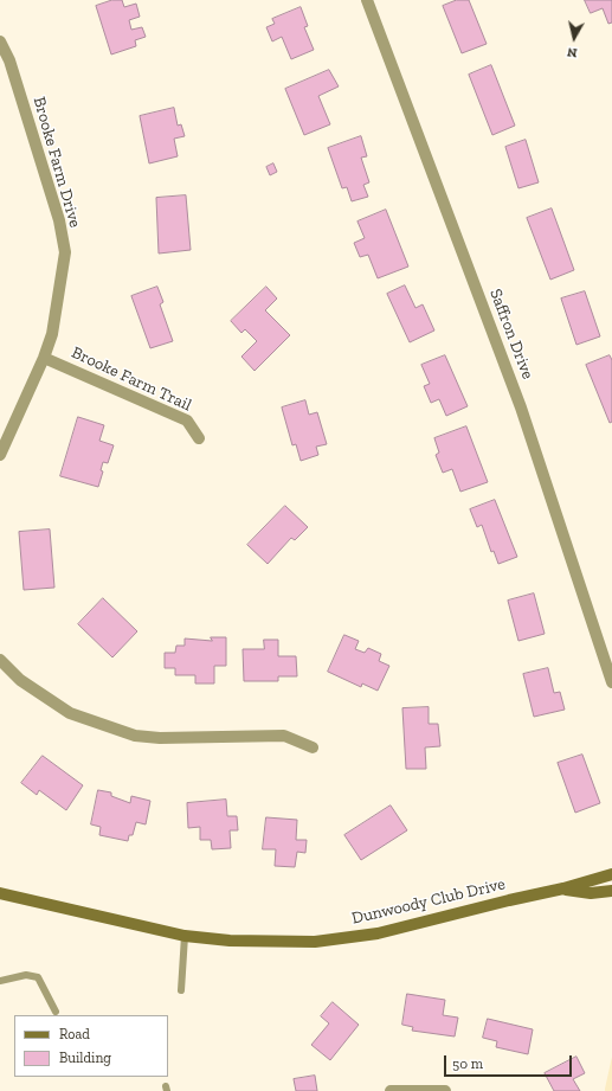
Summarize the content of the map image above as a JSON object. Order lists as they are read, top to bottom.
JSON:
{
  "streets": {
    "main road": ["Dunwoody Club Drive"],
    "street": ["Brooke Farm Drive", "Saffron Drive", "Brooke Farm Trail"]
  },
  "crossings": [
    ["Brooke Farm Drive", "Brooke Farm Trail"]
  ],
  "legend": ["Road", "Building"],
  "scale_bar": "50 m",
  "north": "bottom"
}
